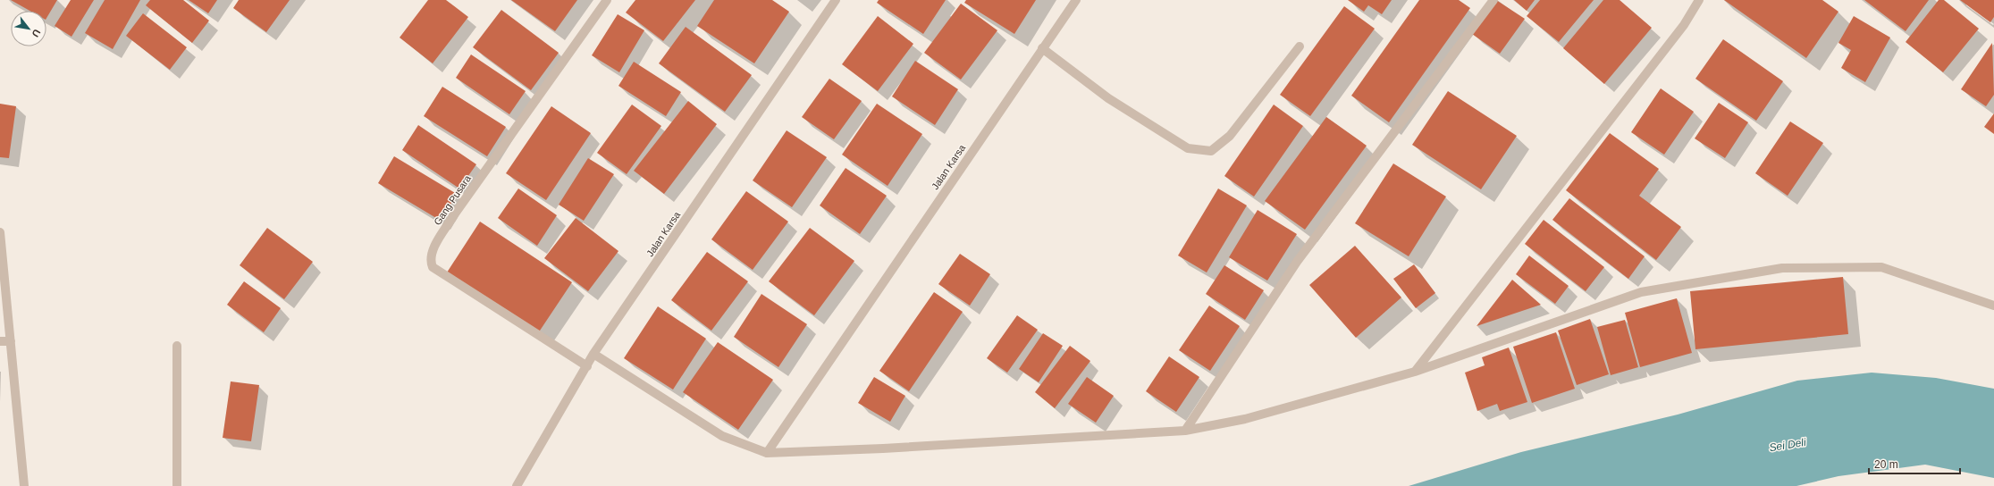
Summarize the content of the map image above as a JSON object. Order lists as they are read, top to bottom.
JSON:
{
  "streets": {
    "street": ["Jalan Karsa", "Gang Pusara"]
  },
  "crossings": [
    ["Jalan Karsa", "Gang Pusara"]
  ],
  "water": ["Sei Deli"],
  "scale_bar": "20 m",
  "north": "bottom right"
}
